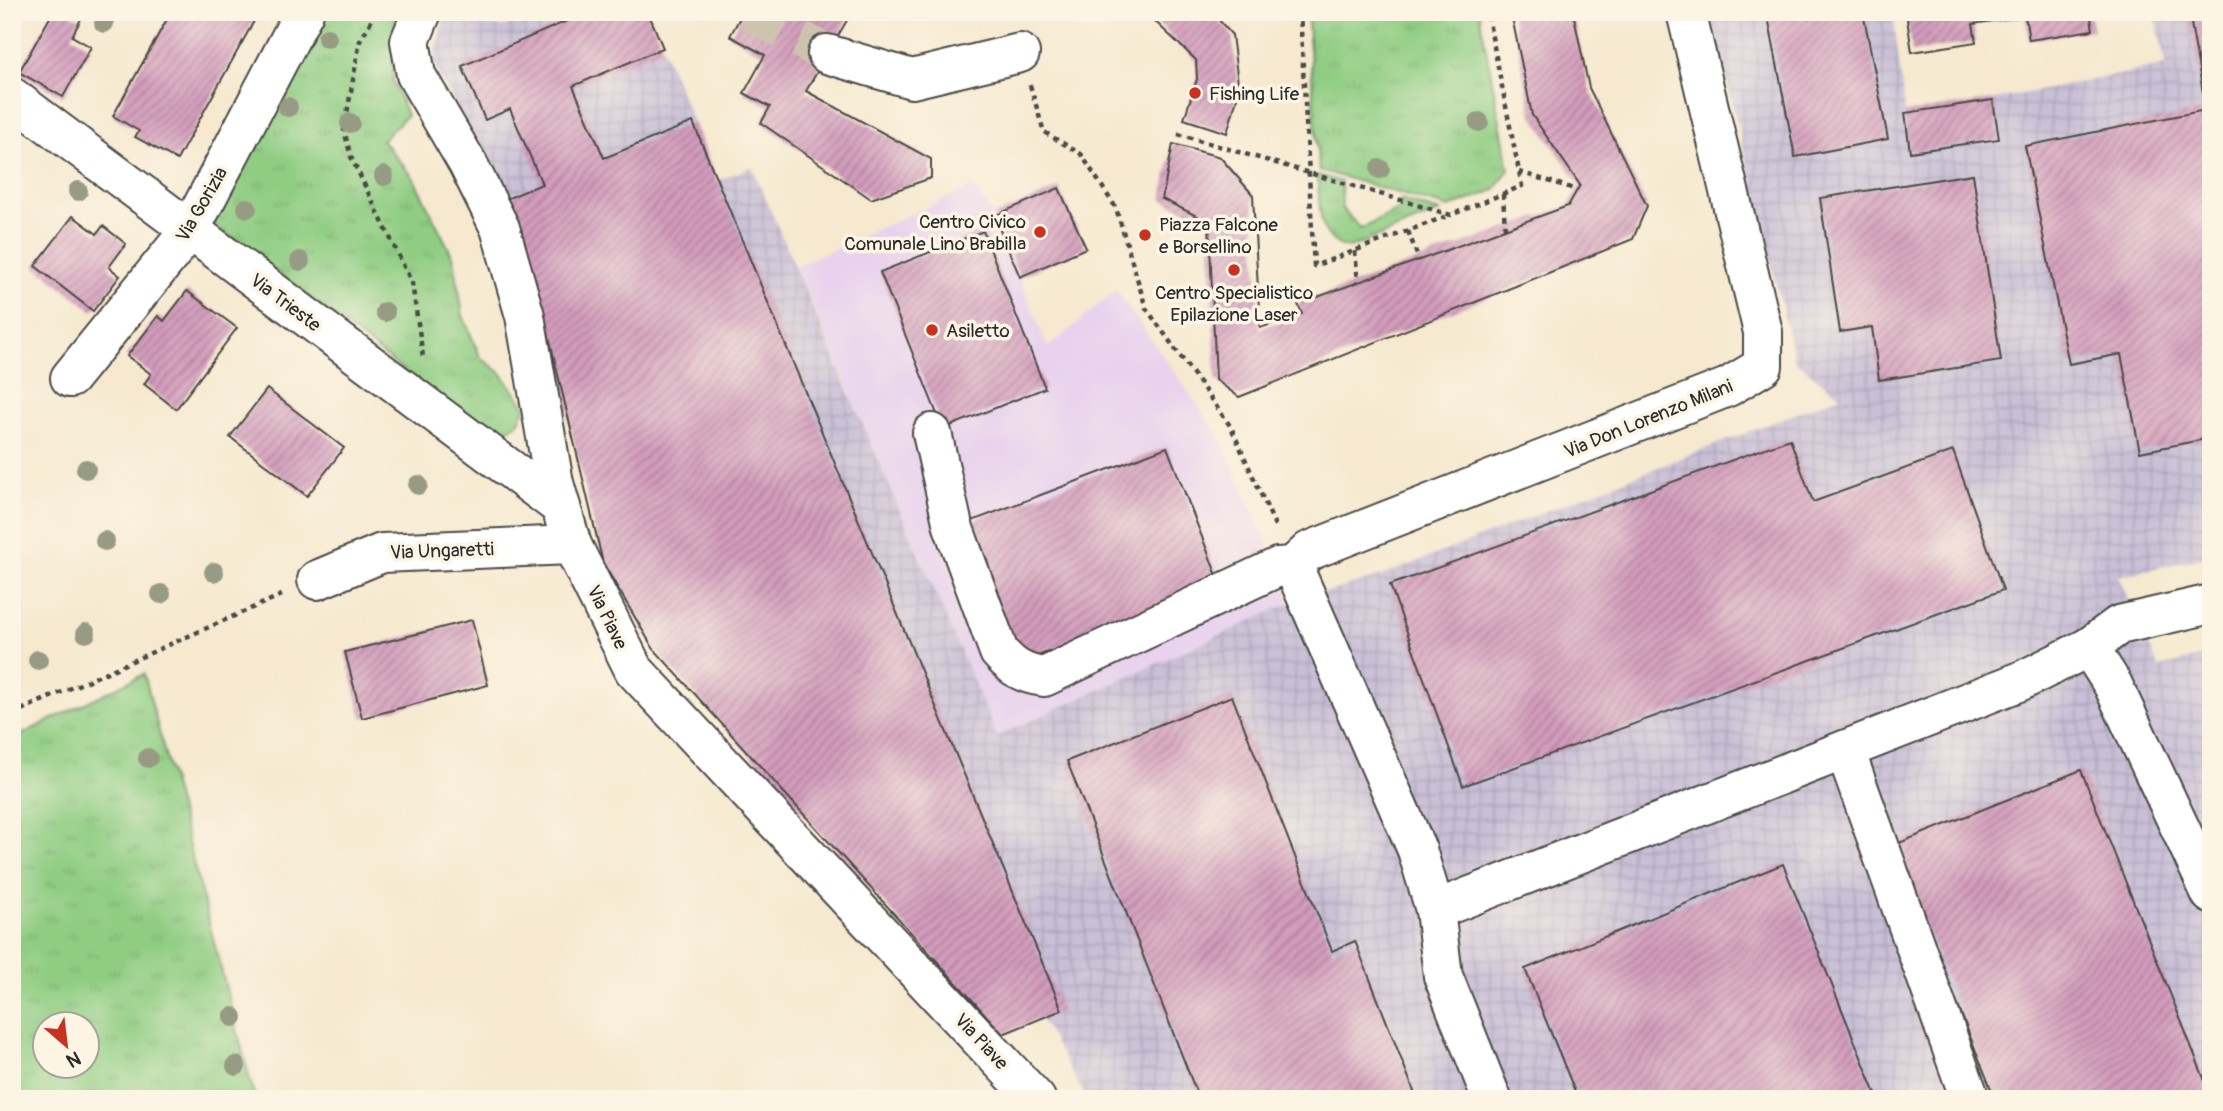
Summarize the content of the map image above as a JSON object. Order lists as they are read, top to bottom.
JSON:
{
  "streets": {
    "street": [
      "Via Gorizia",
      "Via Trieste",
      "Via Don Lorenzo Milani",
      "Via Ungaretti",
      "Via Piave"
    ]
  },
  "crossings": [
    ["Via Gorizia", "Via Trieste"],
    ["Via Trieste", "Via Piave"],
    ["Via Ungaretti", "Via Piave"]
  ],
  "places": [
    "Fishing Life",
    "Centro Civico Comunale Lino Brabilla",
    "Piazza Falcone e Borsellino",
    "Centro Specialistico Epilazione Laser",
    "Asiletto"
  ],
  "north": "bottom right"
}
